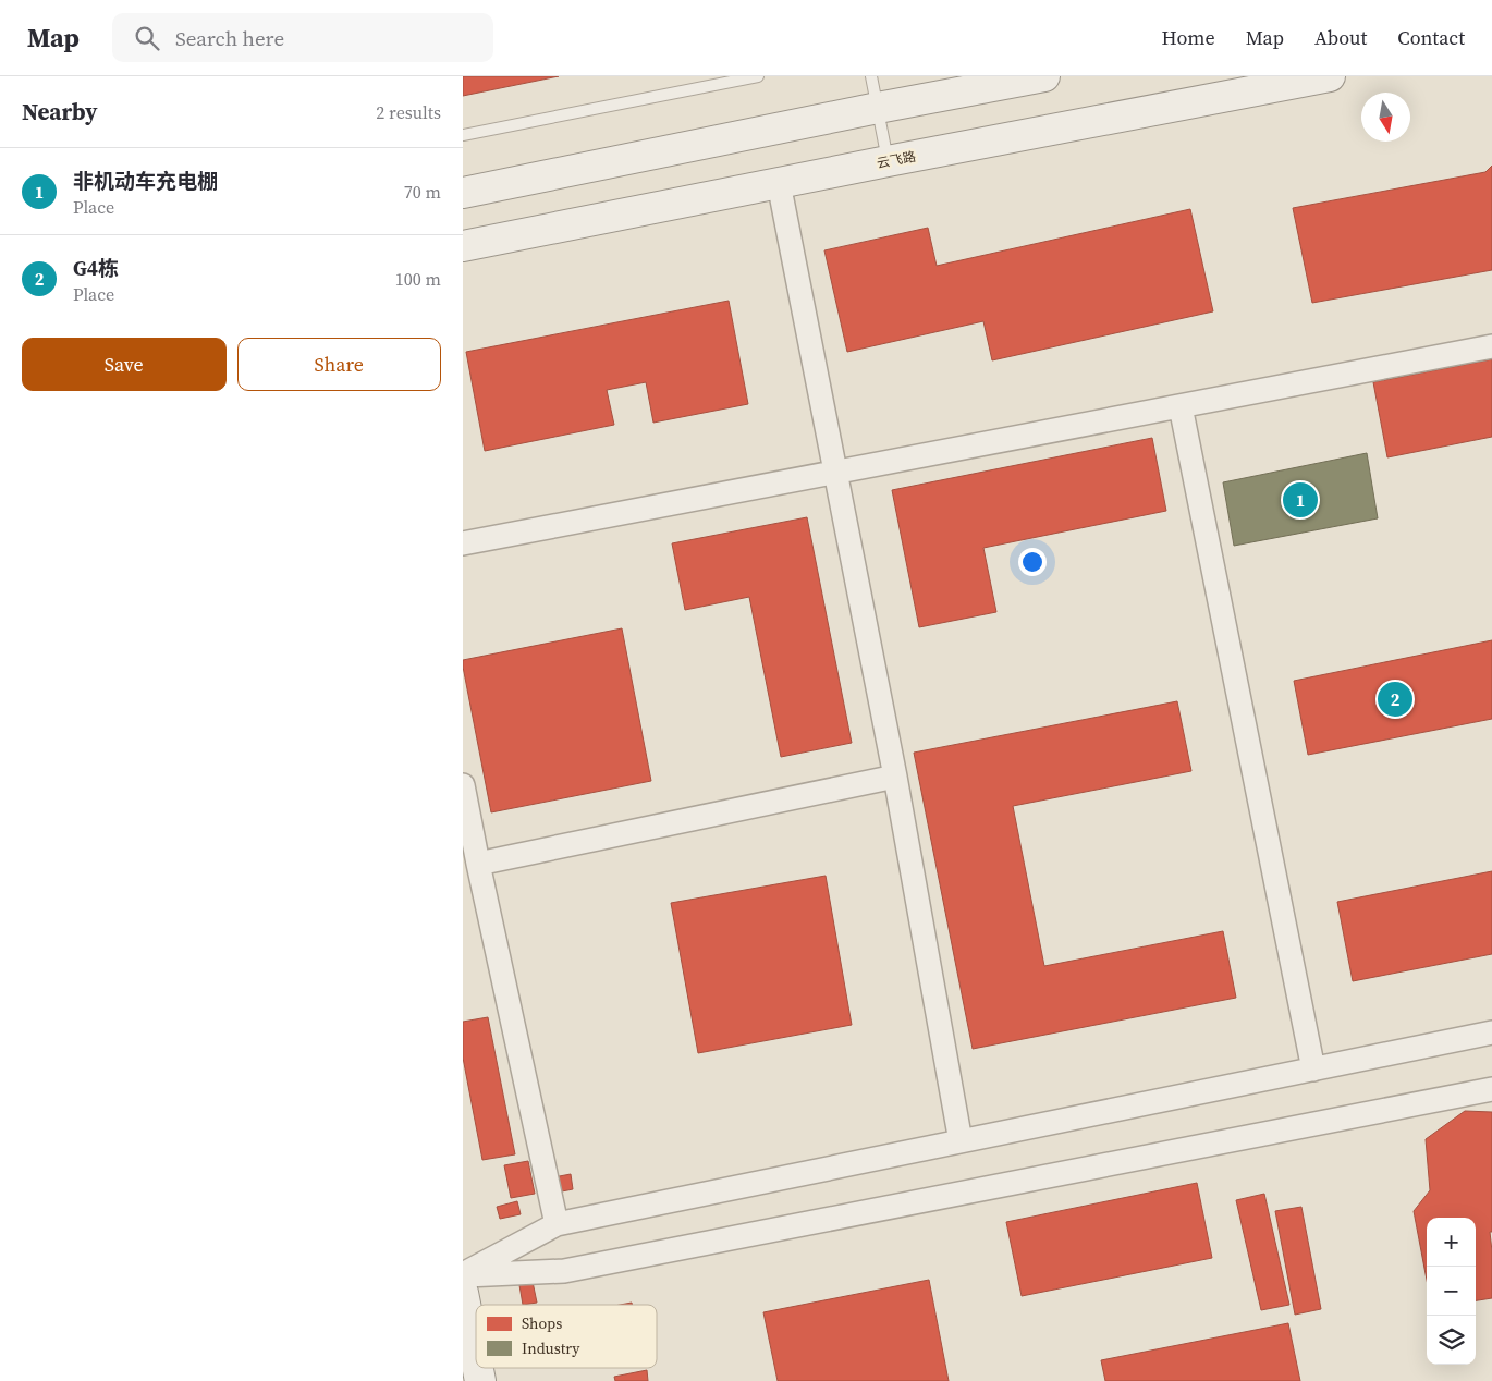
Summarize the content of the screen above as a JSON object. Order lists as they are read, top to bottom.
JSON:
{
  "streets": {
    "street": ["云飞路"]
  },
  "legend": ["Shops", "Industry"],
  "north": "bottom",
  "page": {
    "header": "Map",
    "search": "Search here",
    "nav": [
      "Home",
      "Map",
      "About",
      "Contact"
    ],
    "heading": ["Nearby", "2 results"],
    "list": [
      {
        "mark": "1",
        "name": "非机动车充电棚",
        "note": "Place",
        "value": "70 m"
      },
      {
        "mark": "2",
        "name": "G4栋",
        "note": "Place",
        "value": "100 m"
      }
    ],
    "buttons": ["Save", "Share"],
    "pins": ["1", "2"],
    "map_buttons": ["+", "−"]
  }
}
